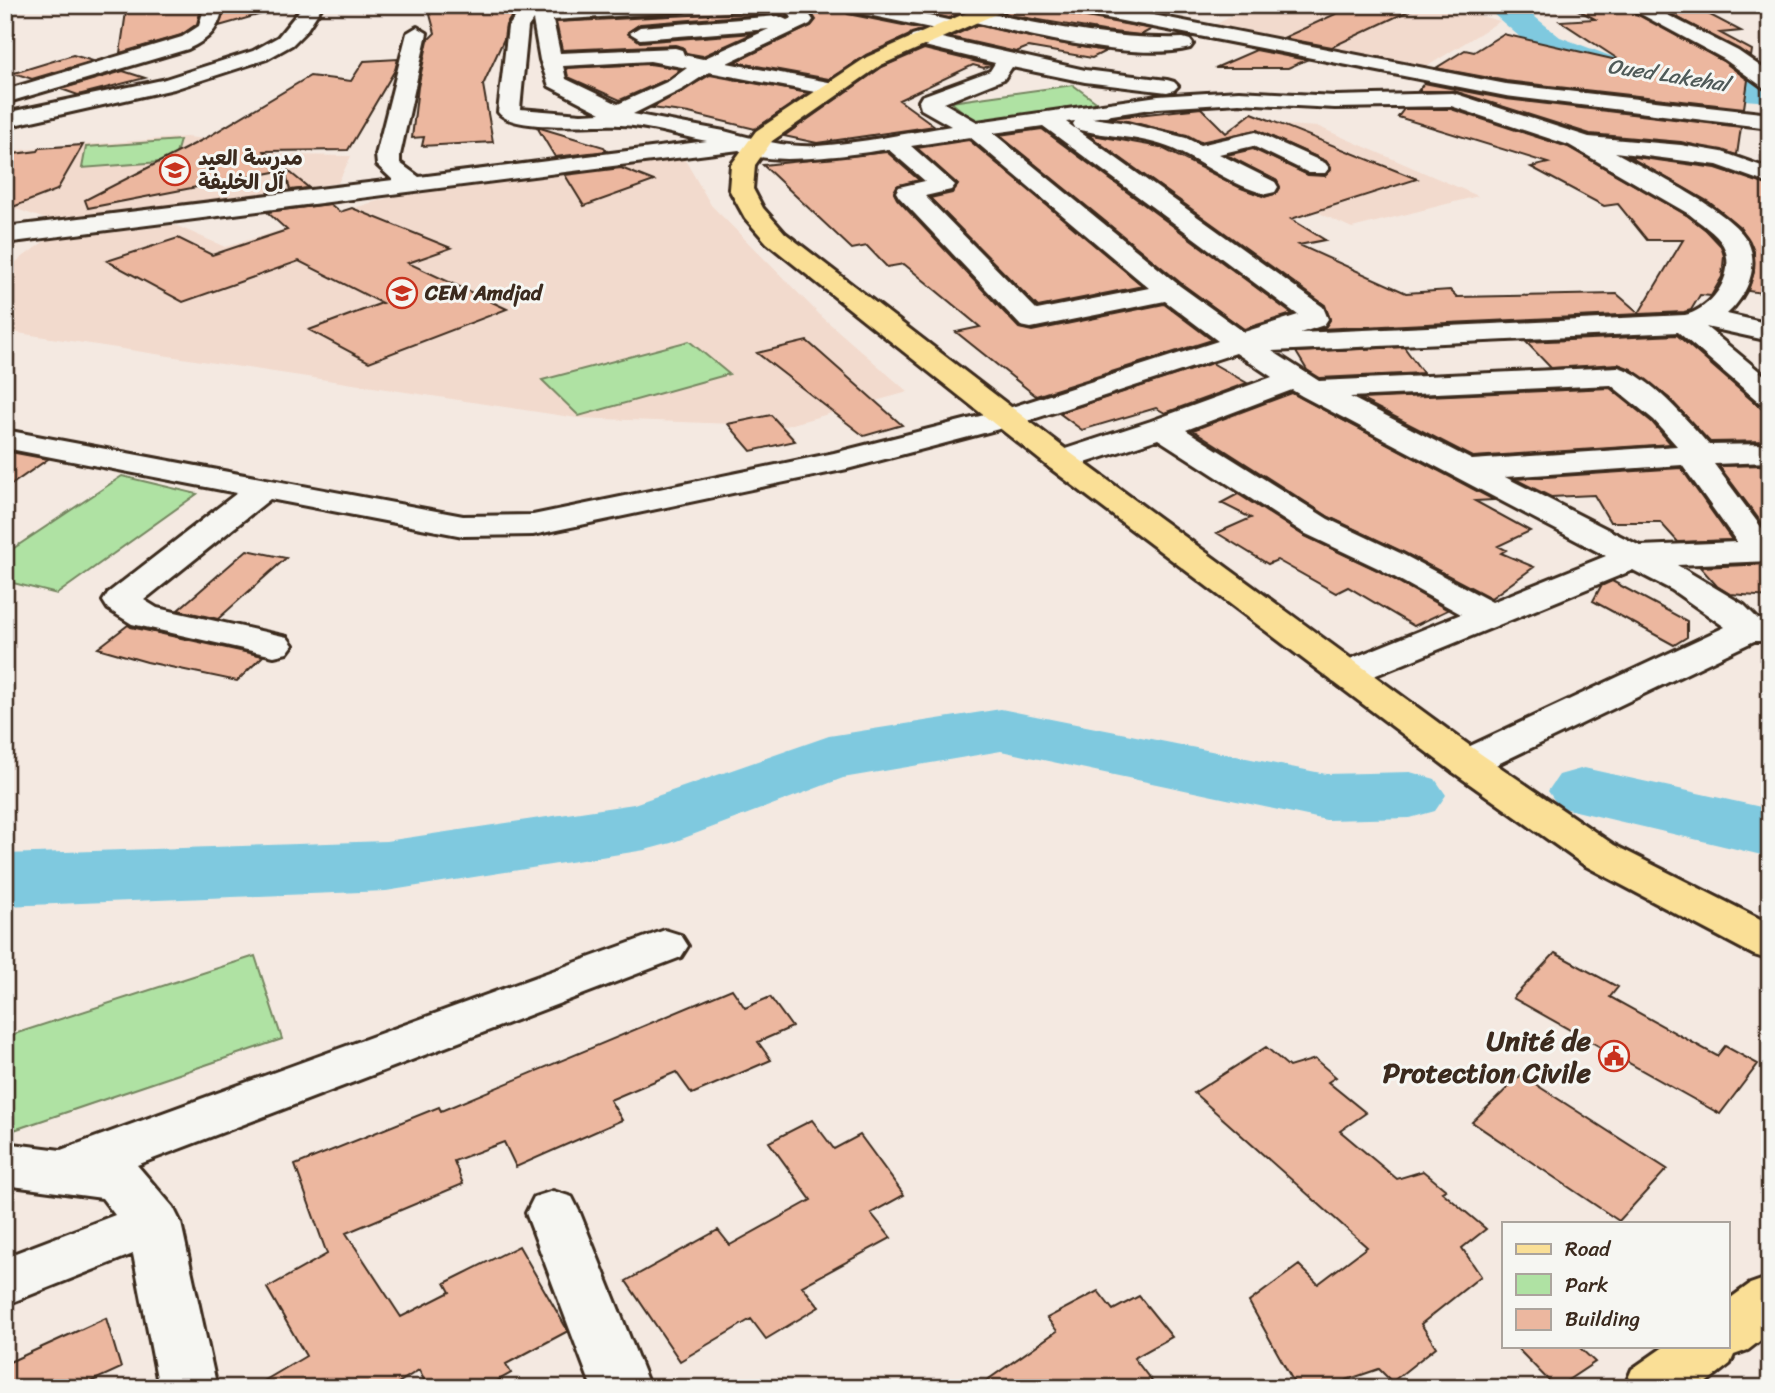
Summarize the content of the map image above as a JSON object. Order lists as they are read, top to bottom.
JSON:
{
  "water": ["Oued Lakehal"],
  "places": {
    "school or university": ["مدرسة العيد آل الخليفة", "CEM Amdjad"],
    "public building": ["Unité de Protection Civile"]
  },
  "legend": ["Road", "Park", "Building"]
}
